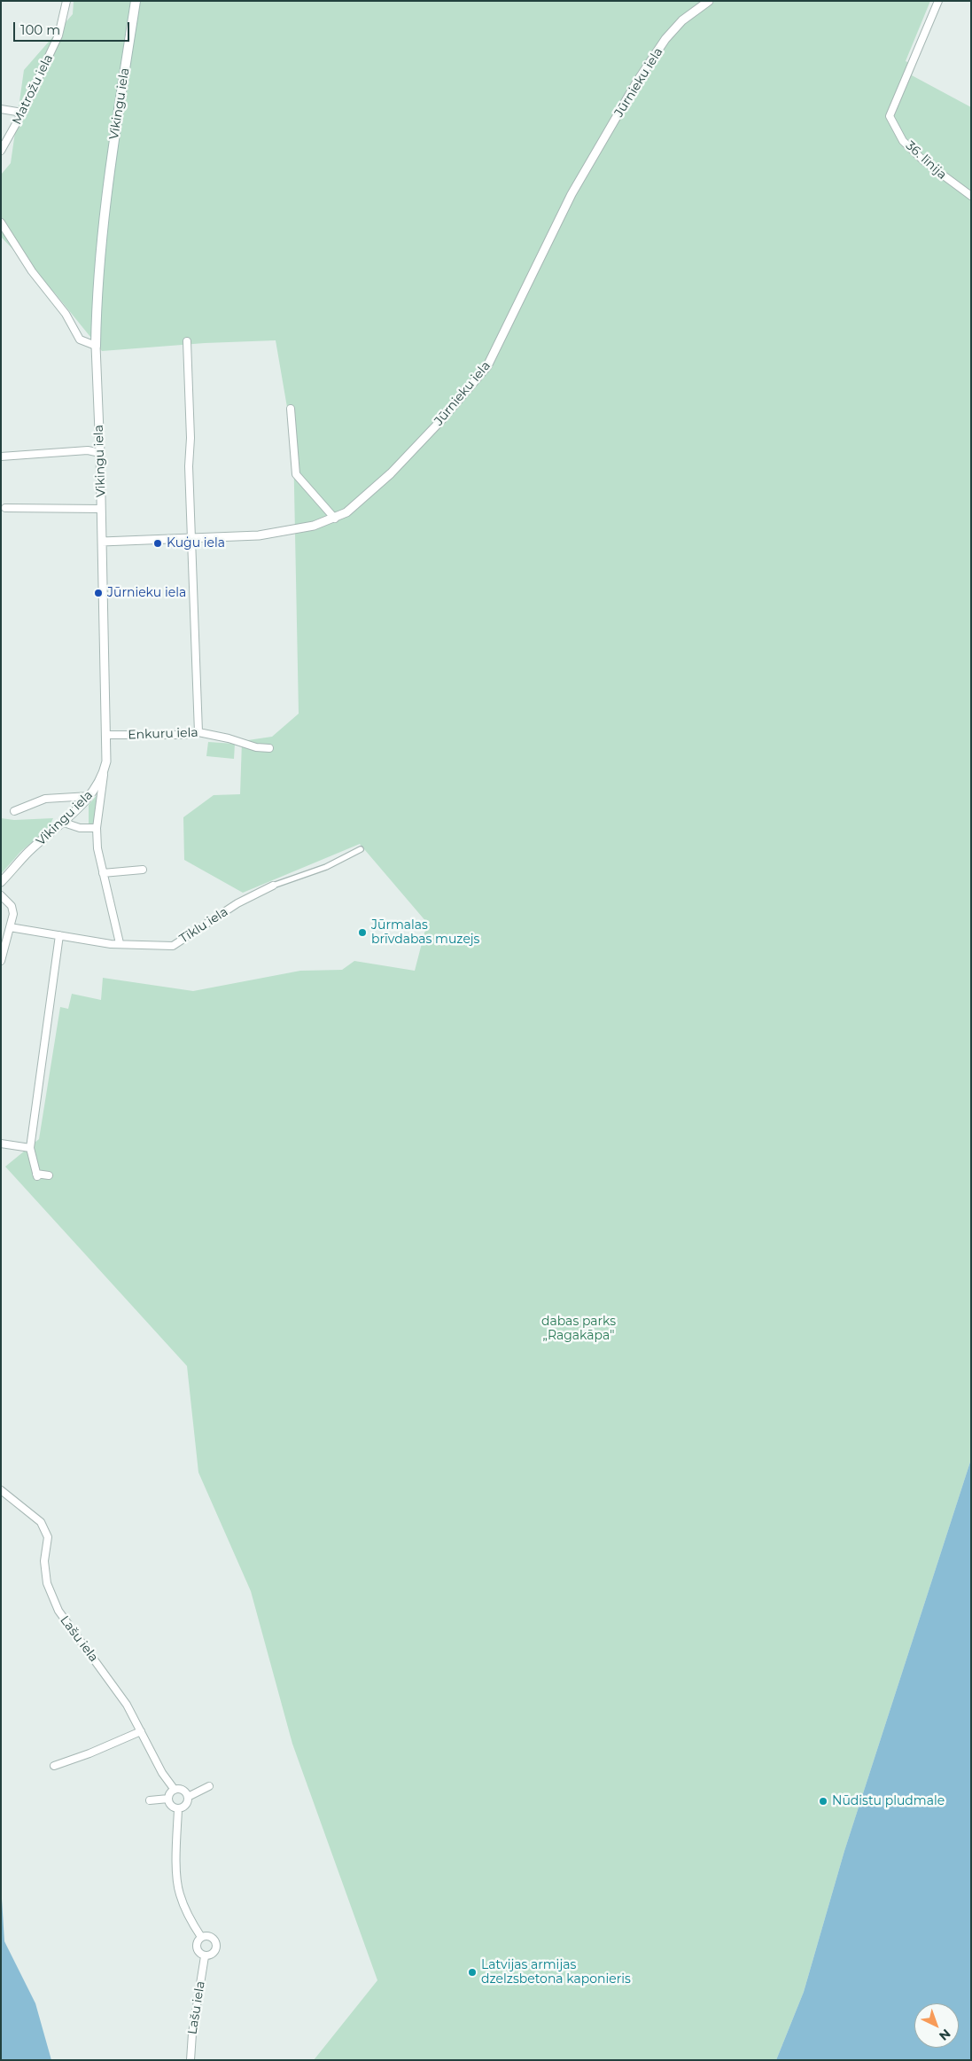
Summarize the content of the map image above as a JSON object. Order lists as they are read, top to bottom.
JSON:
{
  "streets": {
    "main road": ["Vikingu iela"],
    "street": [
      "Jūrnieku iela",
      "Matrožu iela",
      "36. līnija",
      "Enkuru iela",
      "Tīklu iela",
      "Lašu iela"
    ]
  },
  "crossings": [
    ["Jūrnieku iela", "Vikingu iela"],
    ["Vikingu iela", "Enkuru iela"]
  ],
  "parks": ["dabas parks „Ragakāpa\""],
  "places": [
    "Kuģu iela",
    "Jūrnieku iela",
    "Jūrmalas brīvdabas muzejs",
    "Nūdistu pludmale",
    "Latvijas armijas dzelzsbetona kaponieris"
  ],
  "scale_bar": "100 m",
  "north": "bottom right"
}
